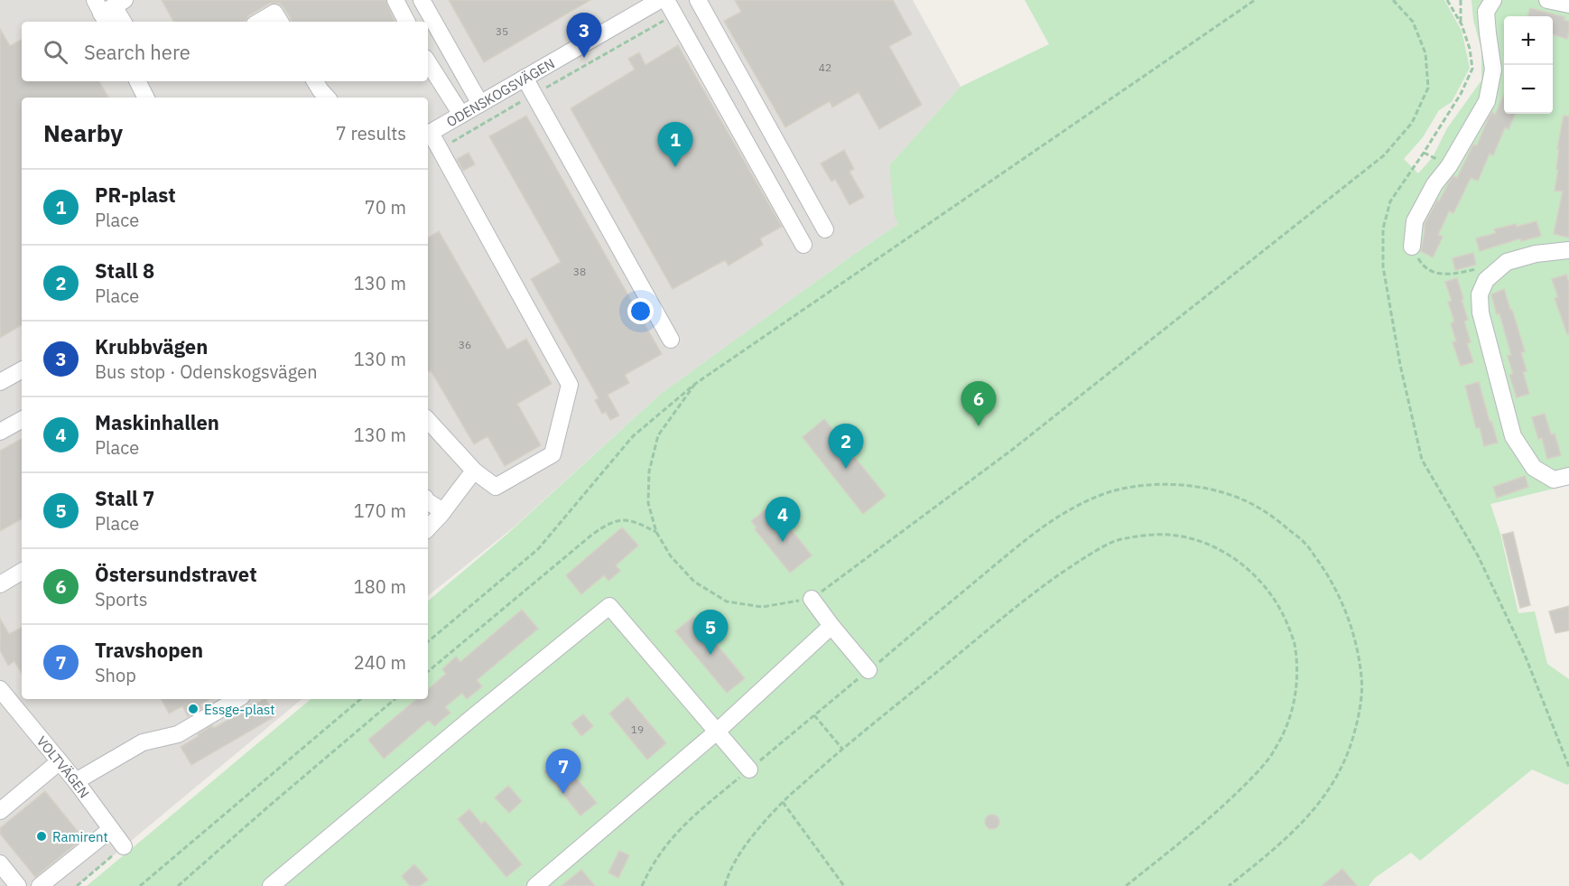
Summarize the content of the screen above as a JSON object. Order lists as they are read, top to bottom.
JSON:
{
  "streets": {
    "street": ["ODENSKOGSVÄGEN", "VOLTVÄGEN"]
  },
  "places": ["Essge-plast", "Ramirent"],
  "house_numbers": [
    "35",
    "42",
    "38",
    "36",
    "19"
  ],
  "page": {
    "pins": [
      "3",
      "1",
      "6",
      "2",
      "4",
      "5",
      "7"
    ],
    "map_buttons": ["+", "−"],
    "search": "Search here",
    "heading": ["Nearby", "7 results"],
    "list": [
      {
        "mark": "1",
        "name": "PR-plast",
        "note": "Place",
        "value": "70 m"
      },
      {
        "mark": "2",
        "name": "Stall 8",
        "note": "Place",
        "value": "130 m"
      },
      {
        "mark": "3",
        "name": "Krubbvägen",
        "note": "Bus stop · Odenskogsvägen",
        "value": "130 m"
      },
      {
        "mark": "4",
        "name": "Maskinhallen",
        "note": "Place",
        "value": "130 m"
      },
      {
        "mark": "5",
        "name": "Stall 7",
        "note": "Place",
        "value": "170 m"
      },
      {
        "mark": "6",
        "name": "Östersundstravet",
        "note": "Sports",
        "value": "180 m"
      },
      {
        "mark": "7",
        "name": "Travshopen",
        "note": "Shop",
        "value": "240 m"
      }
    ]
  }
}
